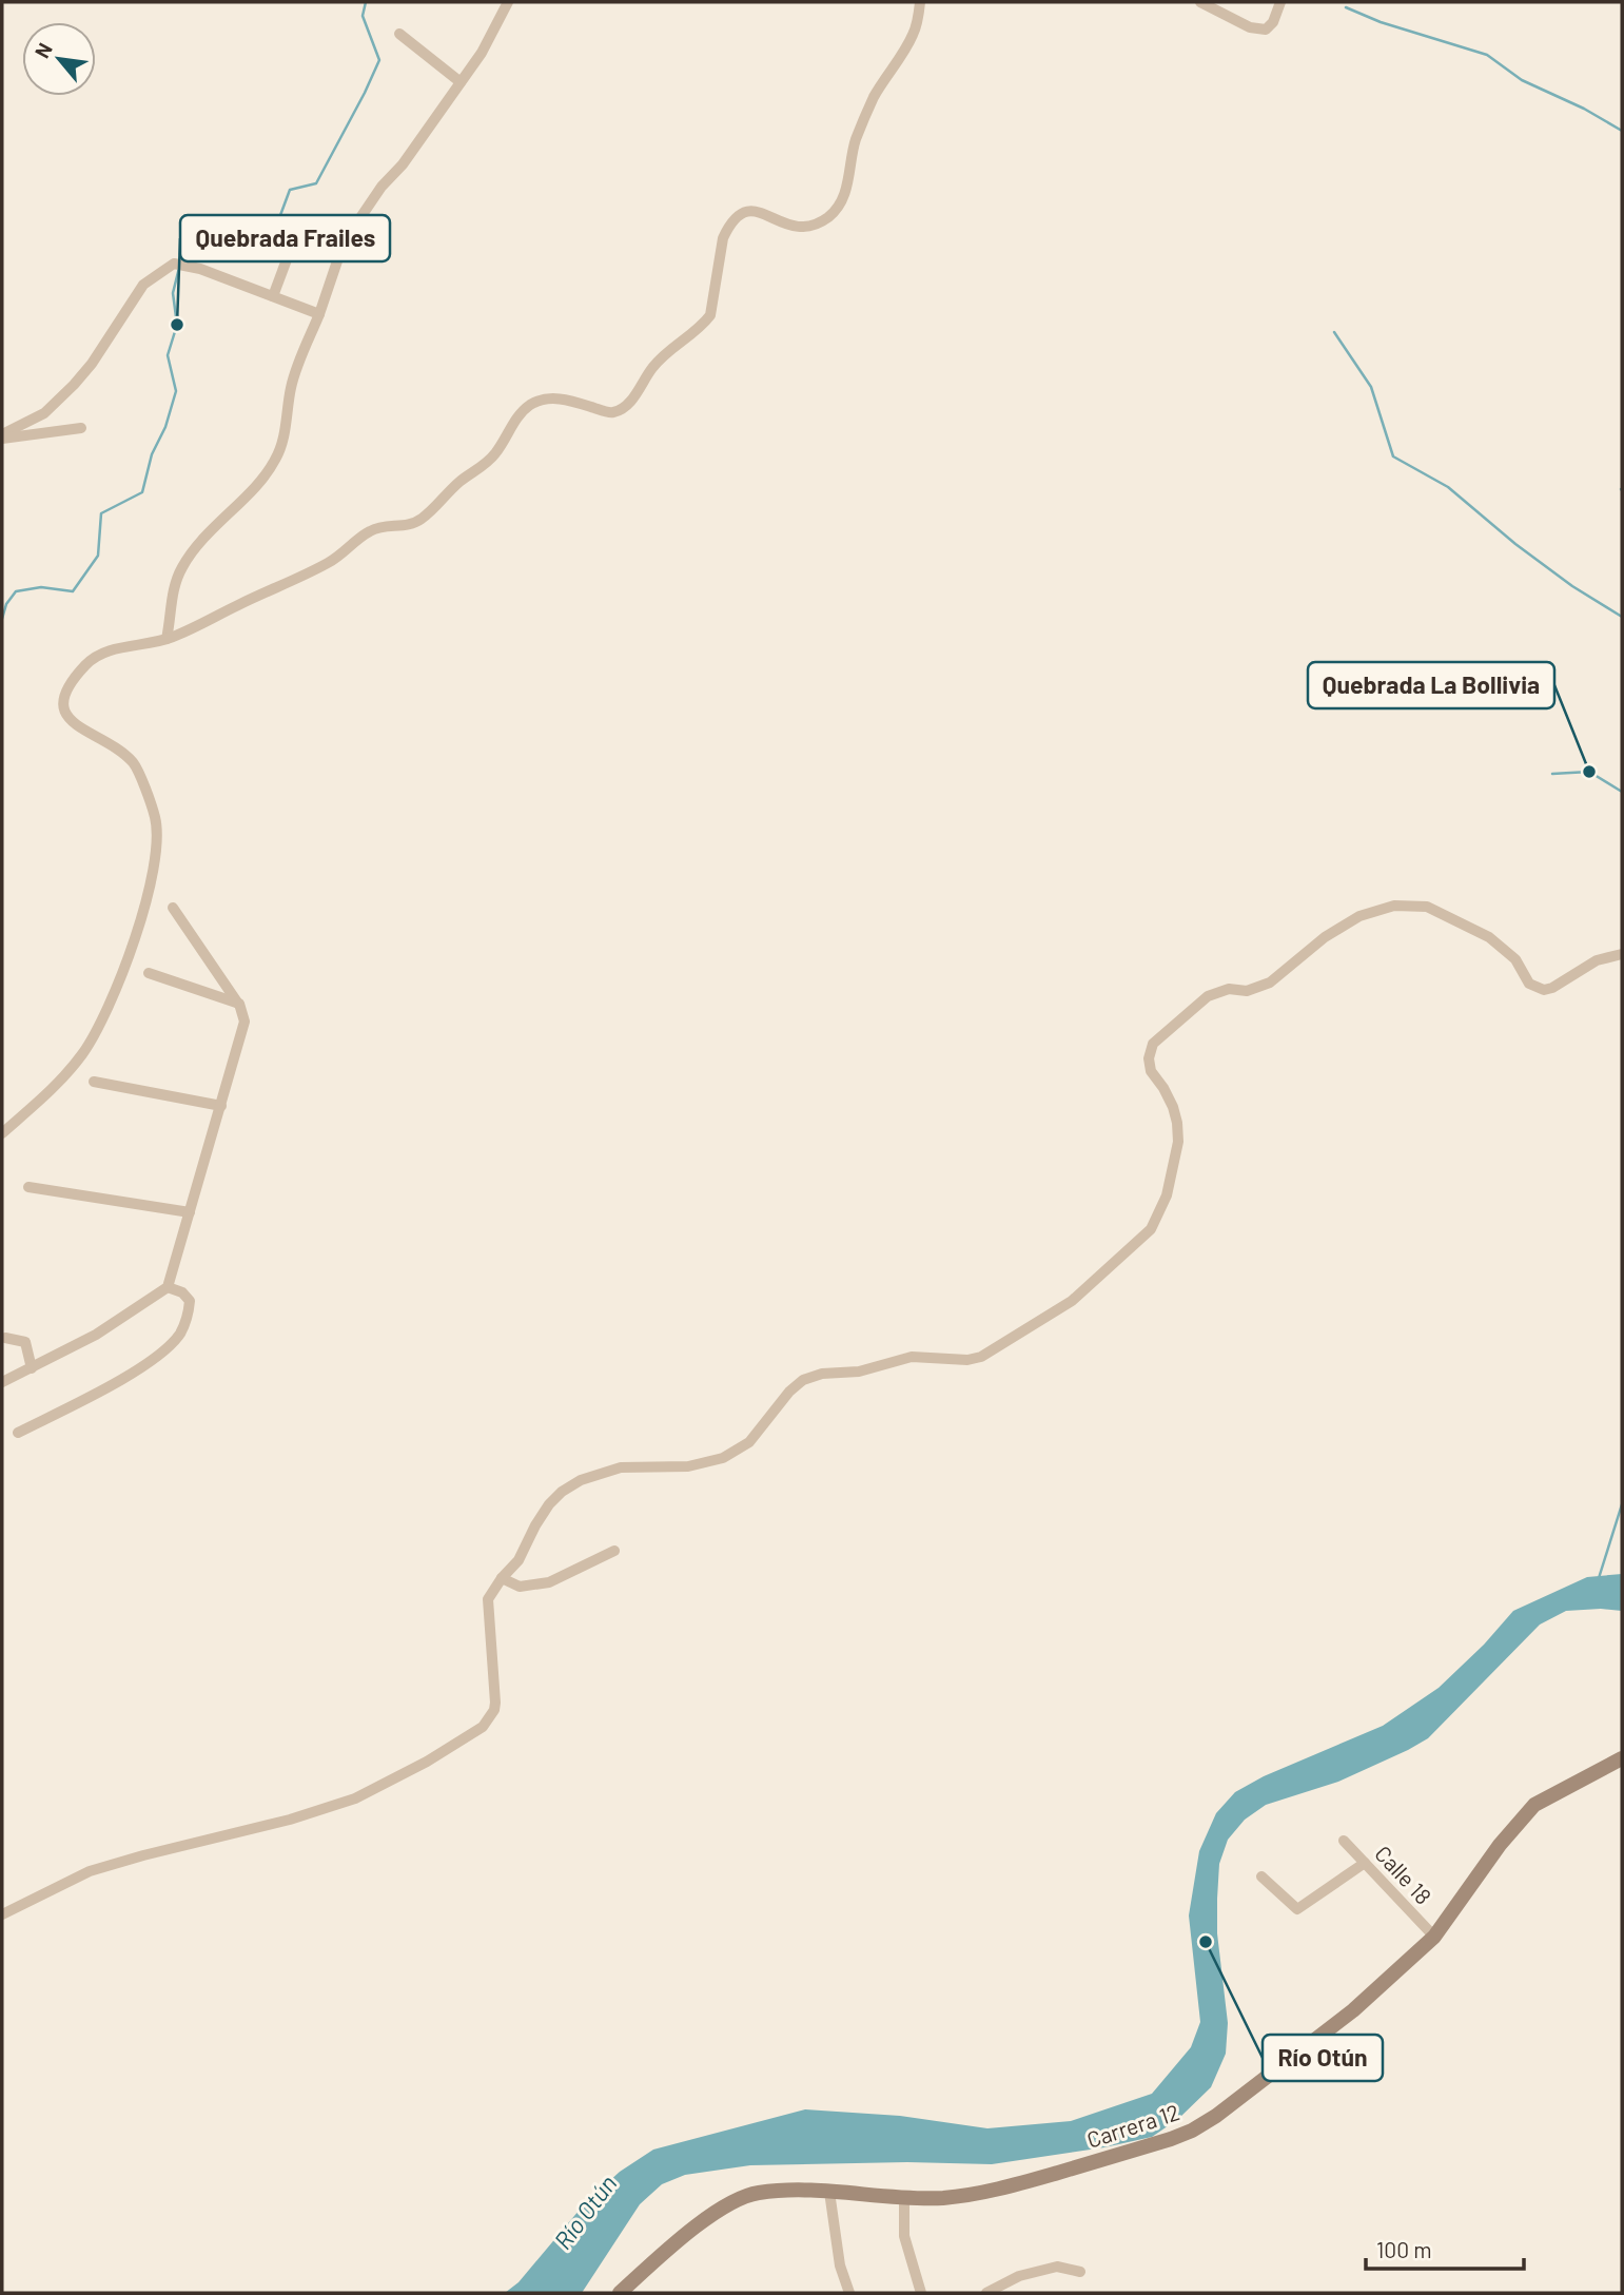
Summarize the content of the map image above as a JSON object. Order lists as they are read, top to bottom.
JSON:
{
  "streets": {
    "street": ["Calle 18", "Carrera 12"]
  },
  "crossings": [
    ["Calle 18", "Carrera 12"]
  ],
  "water": ["Río Otún"],
  "places": ["Quebrada Frailes", "Quebrada La Bollivia", "Río Otún"],
  "scale_bar": "100 m",
  "north": "top left"
}
